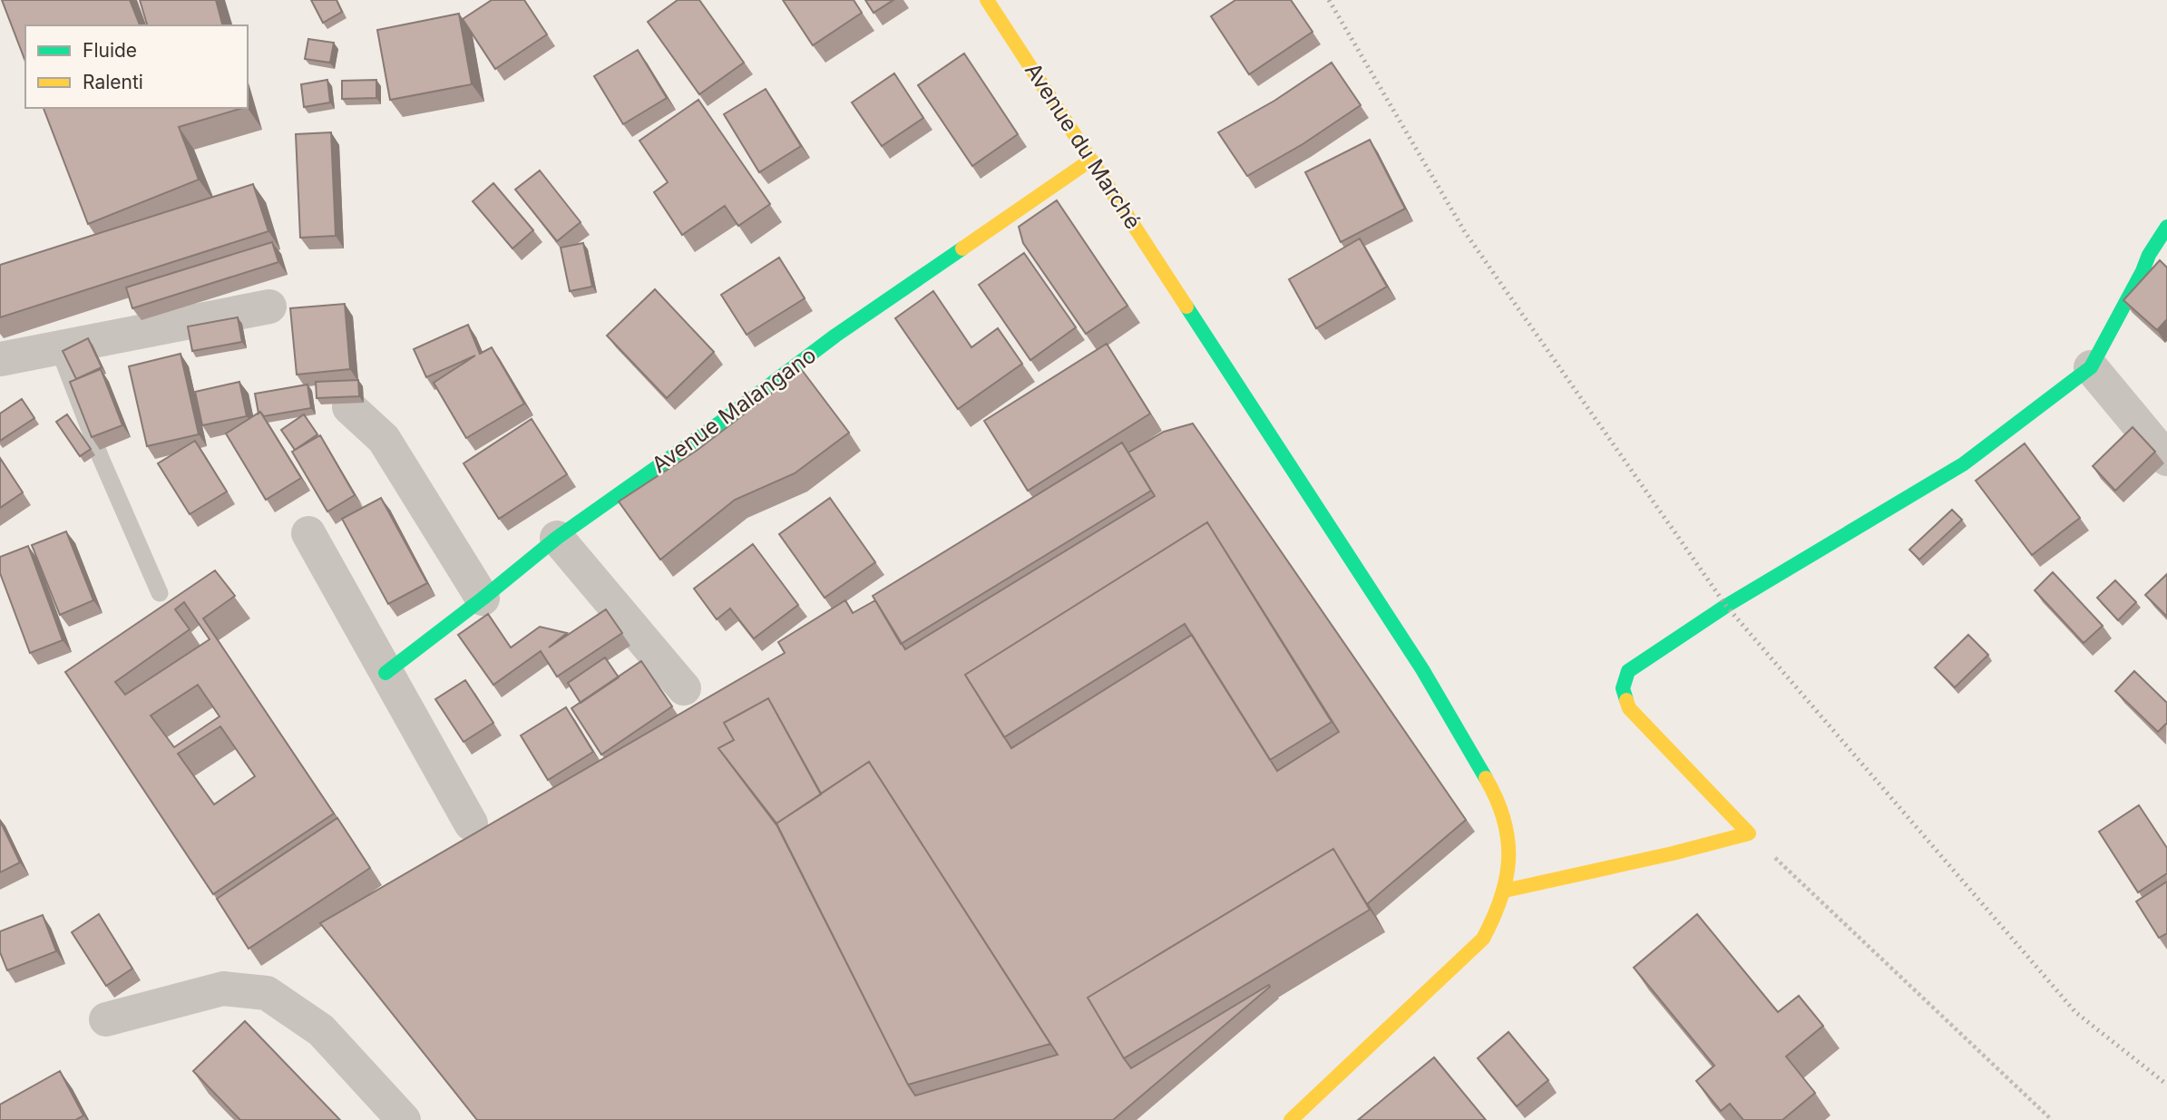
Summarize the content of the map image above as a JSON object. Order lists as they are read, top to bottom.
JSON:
{
  "streets": {
    "street": ["Avenue du Marché", "Avenue Malangano"]
  },
  "crossings": [
    ["Avenue du Marché", "Avenue Malangano"]
  ],
  "legend": ["Fluide", "Ralenti"]
}
